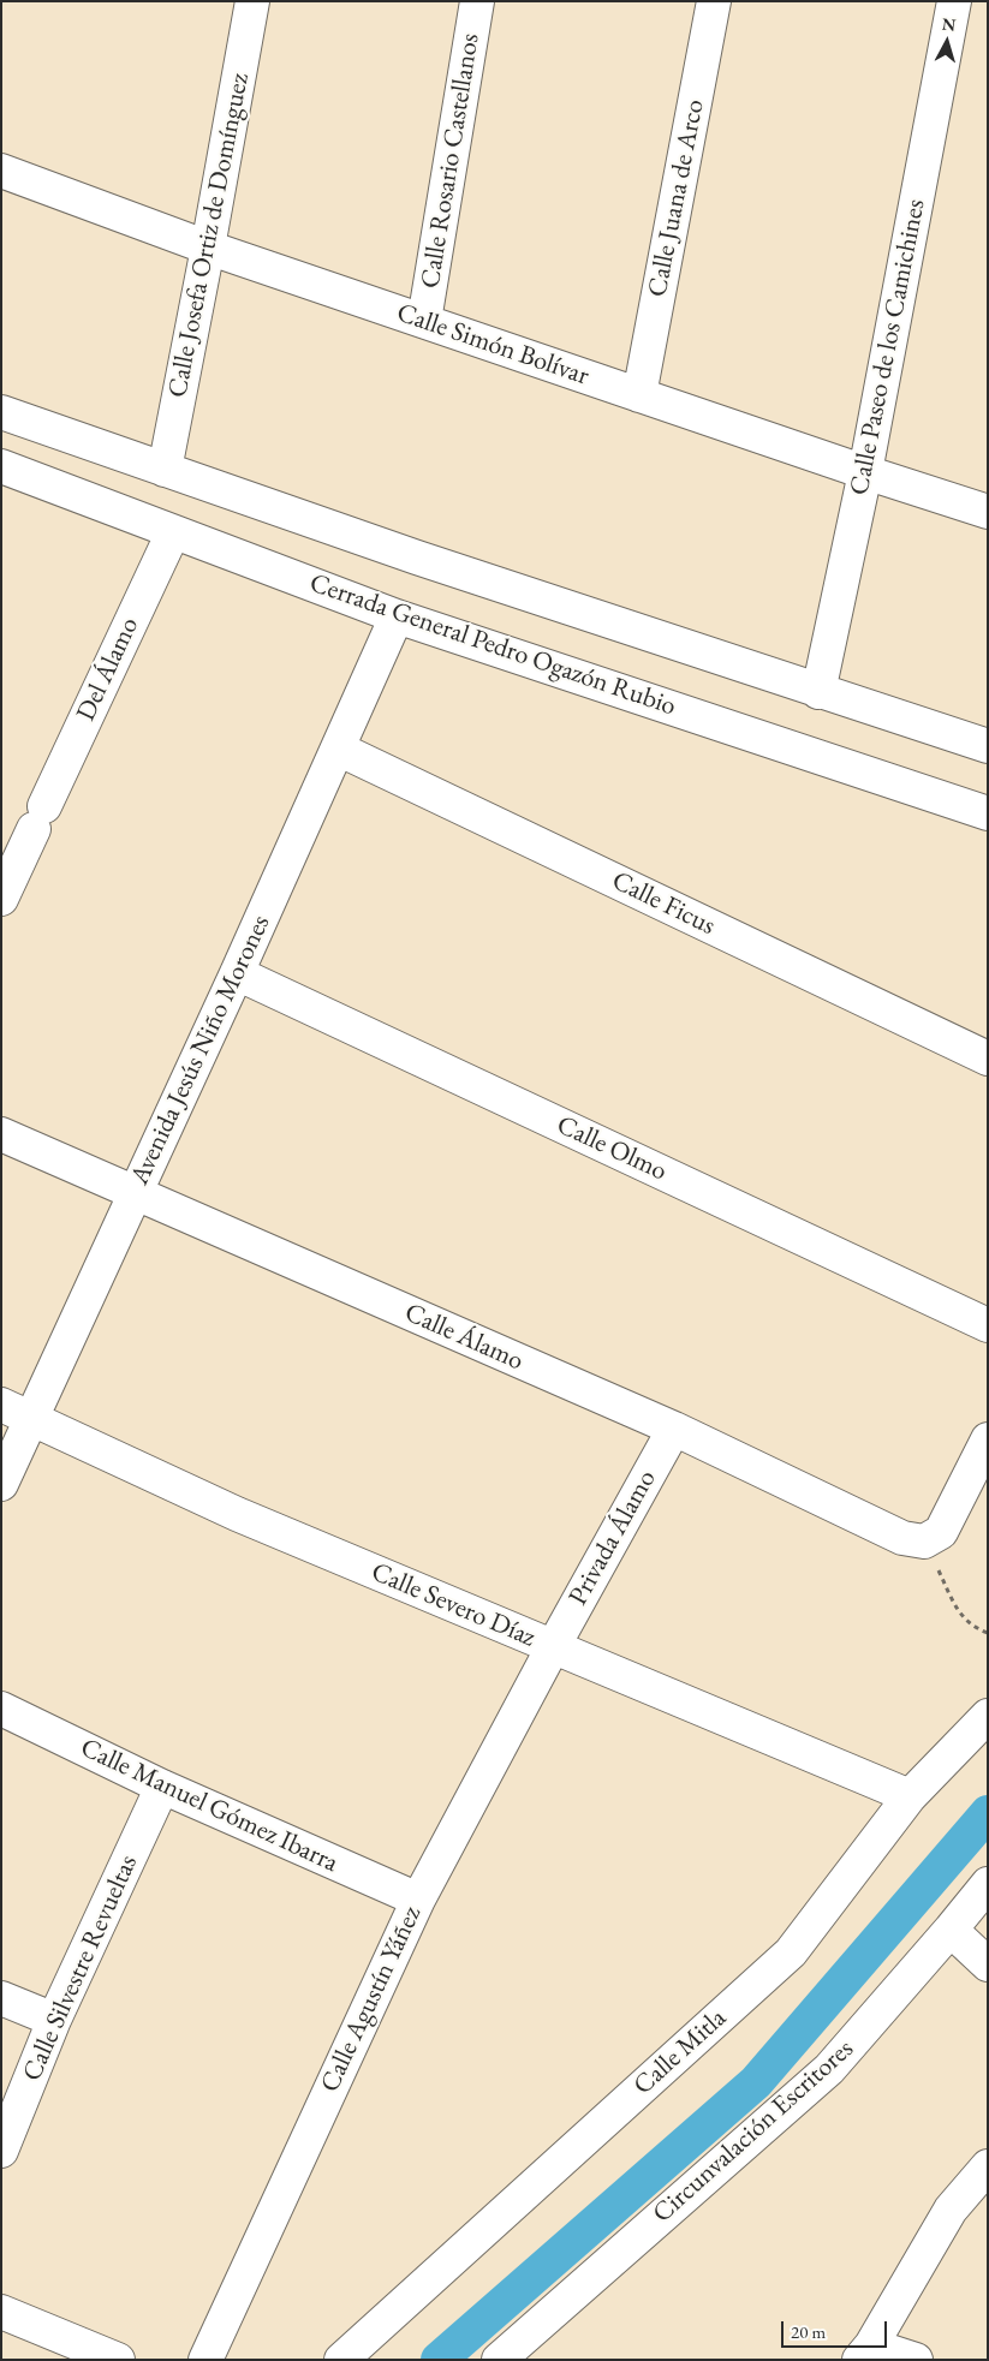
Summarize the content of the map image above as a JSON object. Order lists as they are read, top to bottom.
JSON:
{
  "streets": {
    "street": [
      "Calle Rosario Castellanos",
      "Calle Juana de Arco",
      "Calle Josefa Ortiz de Domínguez",
      "Calle Simón Bolívar",
      "Calle Paseo de los Camichines",
      "Cerrada General Pedro Ogazón Rubio",
      "Del Álamo",
      "Calle Ficus",
      "Avenida Jesús Niño Morones",
      "Calle Olmo",
      "Calle Álamo",
      "Privada Álamo",
      "Calle Severo Díaz",
      "Calle Manuel Gómez Ibarra",
      "Calle Silvestre Revueltas",
      "Calle Agustín Yáñez",
      "Calle Mitla",
      "Circunvalación Escritores"
    ]
  },
  "crossings": [
    ["Calle Rosario Castellanos", "Calle Simón Bolívar"],
    ["Calle Juana de Arco", "Calle Simón Bolívar"],
    ["Calle Josefa Ortiz de Domínguez", "Calle Simón Bolívar"],
    ["Calle Simón Bolívar", "Calle Paseo de los Camichines"],
    ["Cerrada General Pedro Ogazón Rubio", "Del Álamo"],
    ["Cerrada General Pedro Ogazón Rubio", "Avenida Jesús Niño Morones"],
    ["Calle Ficus", "Avenida Jesús Niño Morones"],
    ["Avenida Jesús Niño Morones", "Calle Olmo"],
    ["Avenida Jesús Niño Morones", "Calle Álamo"],
    ["Avenida Jesús Niño Morones", "Calle Severo Díaz"],
    ["Calle Álamo", "Privada Álamo"],
    ["Privada Álamo", "Calle Severo Díaz"],
    ["Privada Álamo", "Calle Agustín Yáñez"],
    ["Calle Severo Díaz", "Calle Agustín Yáñez"],
    ["Calle Severo Díaz", "Calle Mitla"],
    ["Calle Manuel Gómez Ibarra", "Calle Silvestre Revueltas"],
    ["Calle Manuel Gómez Ibarra", "Calle Agustín Yáñez"]
  ],
  "scale_bar": "20 m",
  "north": "top"
}
